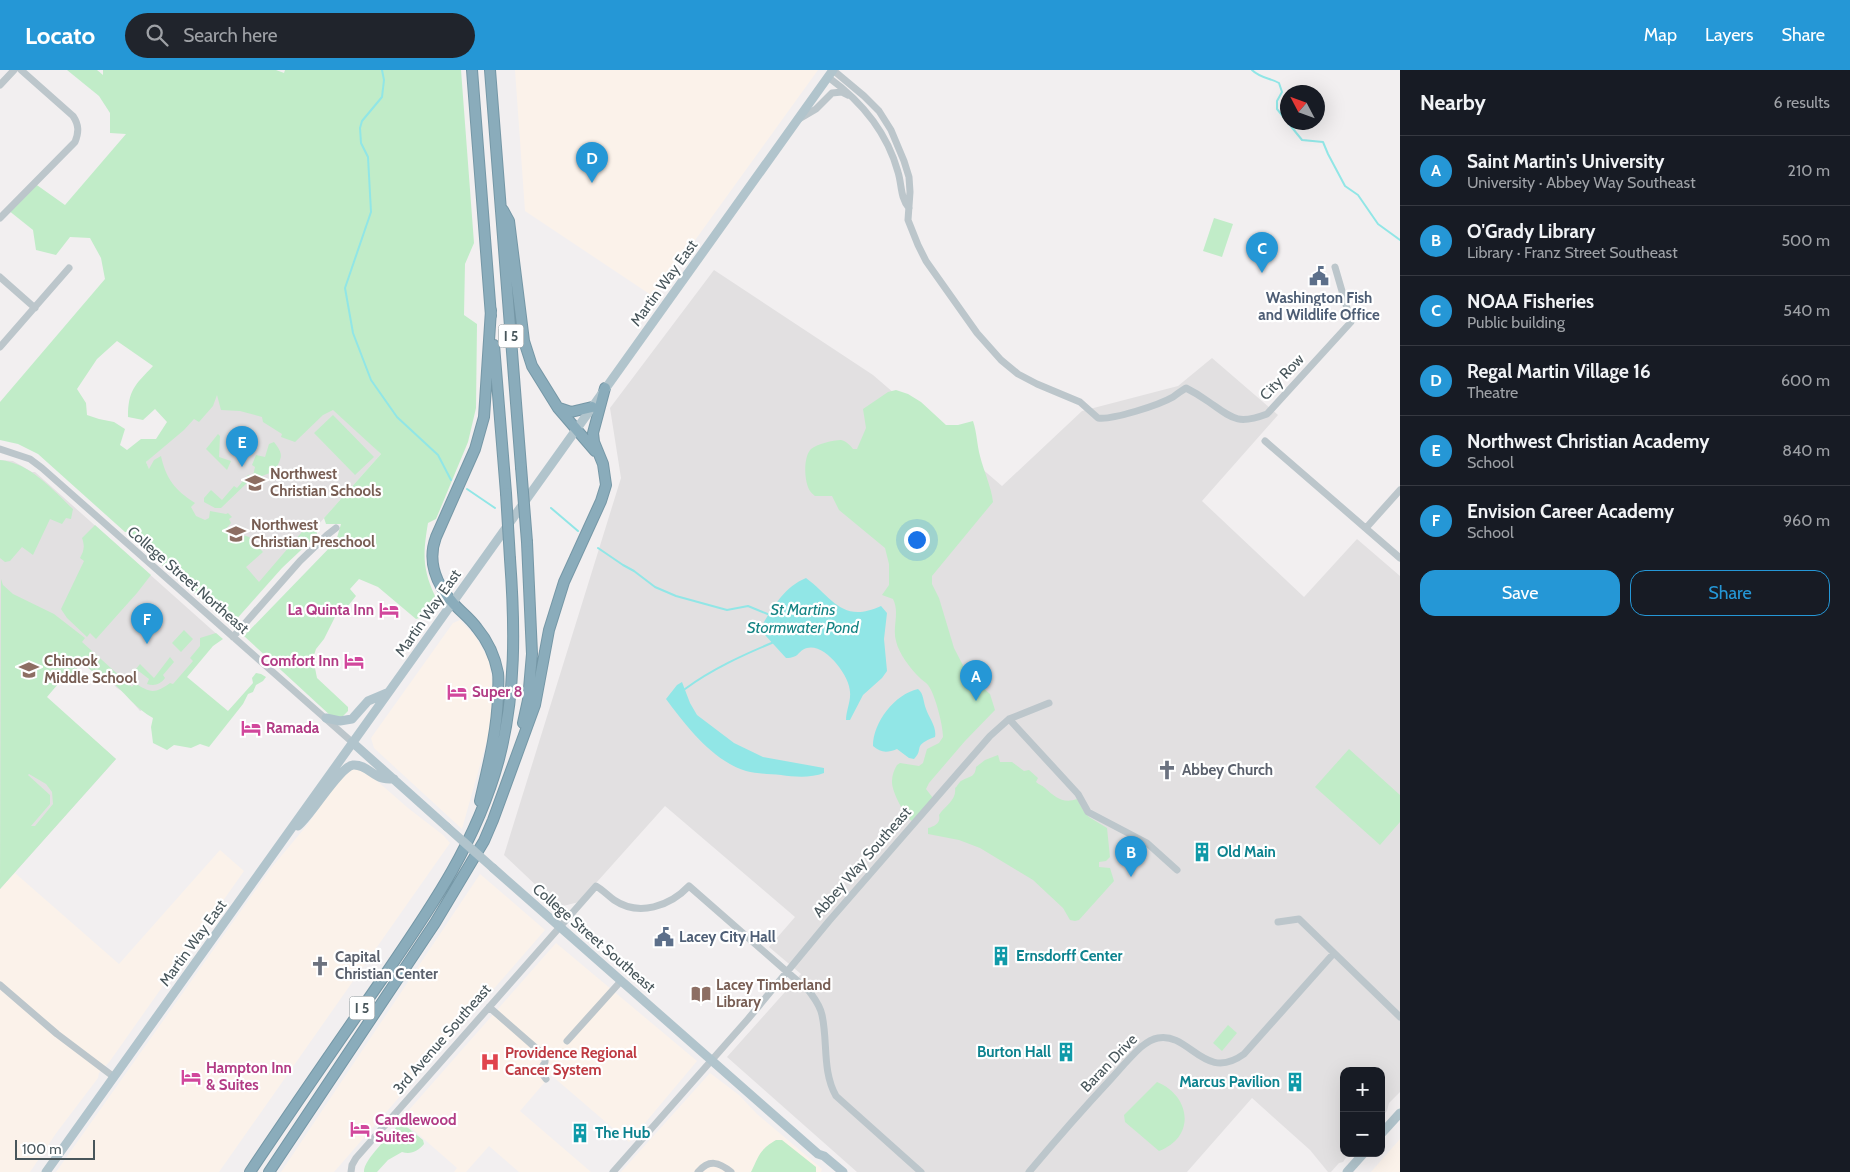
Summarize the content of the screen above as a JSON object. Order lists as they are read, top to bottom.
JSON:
{
  "streets": {
    "highway": ["I 5"],
    "main road": ["Martin Way East", "College Street Southeast"],
    "street": [
      "City Row",
      "College Street Northeast",
      "Abbey Way Southeast",
      "3rd Avenue Southeast",
      "Baran Drive"
    ]
  },
  "crossings": [
    ["Martin Way East", "College Street Northeast"],
    ["Martin Way East", "College Street Southeast"],
    ["College Street Northeast", "College Street Southeast"],
    ["Abbey Way Southeast", "College Street Southeast"],
    ["College Street Southeast", "3rd Avenue Southeast"]
  ],
  "water": ["St Martins Stormwater Pond"],
  "places": {
    "public building": ["Washington Fish and Wildlife Office", "Lacey City Hall"],
    "school or university": ["Northwest Christian Schools", "Northwest Christian Preschool", "Chinook Middle School"],
    "hotel": [
      "La Quinta Inn",
      "Comfort Inn",
      "Super 8",
      "Ramada",
      "Hampton Inn & Suites",
      "Candlewood Suites"
    ],
    "church": ["Abbey Church", "Capital Christian Center"],
    "building": [
      "Old Main",
      "Ernsdorff Center",
      "Burton Hall",
      "Marcus Pavilion",
      "The Hub"
    ],
    "library": ["Lacey Timberland Library"],
    "hospital": ["Providence Regional Cancer System"]
  },
  "scale_bar": "100 m",
  "north": "top left",
  "page": {
    "header": "Locato",
    "search": "Search here",
    "nav": ["Map", "Layers", "Share"],
    "heading": ["Nearby", "6 results"],
    "list": [
      {
        "mark": "A",
        "name": "Saint Martin's University",
        "note": "University · Abbey Way Southeast",
        "value": "210 m"
      },
      {
        "mark": "B",
        "name": "O'Grady Library",
        "note": "Library · Franz Street Southeast",
        "value": "500 m"
      },
      {
        "mark": "C",
        "name": "NOAA Fisheries",
        "note": "Public building",
        "value": "540 m"
      },
      {
        "mark": "D",
        "name": "Regal Martin Village 16",
        "note": "Theatre",
        "value": "600 m"
      },
      {
        "mark": "E",
        "name": "Northwest Christian Academy",
        "note": "School",
        "value": "840 m"
      },
      {
        "mark": "F",
        "name": "Envision Career Academy",
        "note": "School",
        "value": "960 m"
      }
    ],
    "pins": [
      "D",
      "C",
      "E",
      "F",
      "A",
      "B"
    ],
    "buttons": ["Save", "Share"],
    "map_buttons": ["+", "−"],
    "scale": "100 m"
  }
}
